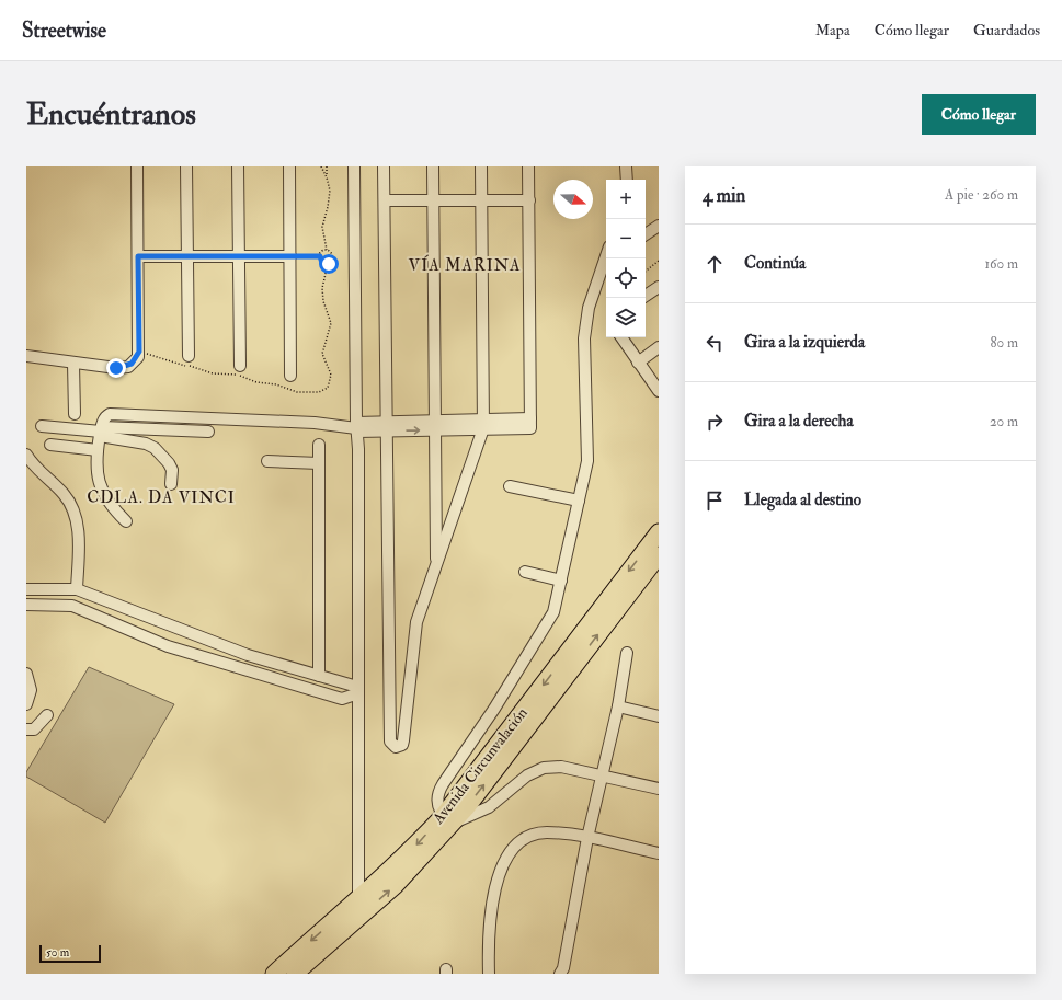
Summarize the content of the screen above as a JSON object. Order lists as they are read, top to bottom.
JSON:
{
  "streets": {
    "highway": ["Avenida Circunvalación"]
  },
  "districts": ["VÍA MARINA", "CDLA. DA VINCI"],
  "scale_bar": "50 m",
  "north": "right",
  "page": {
    "header": "Streetwise",
    "nav": ["Mapa", "Cómo llegar", "Guardados"],
    "buttons": "Cómo llegar",
    "title": "Encuéntranos",
    "heading": ["4 min", "A pie · 260 m"],
    "map_buttons": ["+", "−"],
    "list": [
      ["Continúa", "160 m"],
      ["Gira a la izquierda", "80 m"],
      ["Gira a la derecha", "20 m"],
      "Llegada al destino"
    ],
    "scale": "50 m"
  }
}
